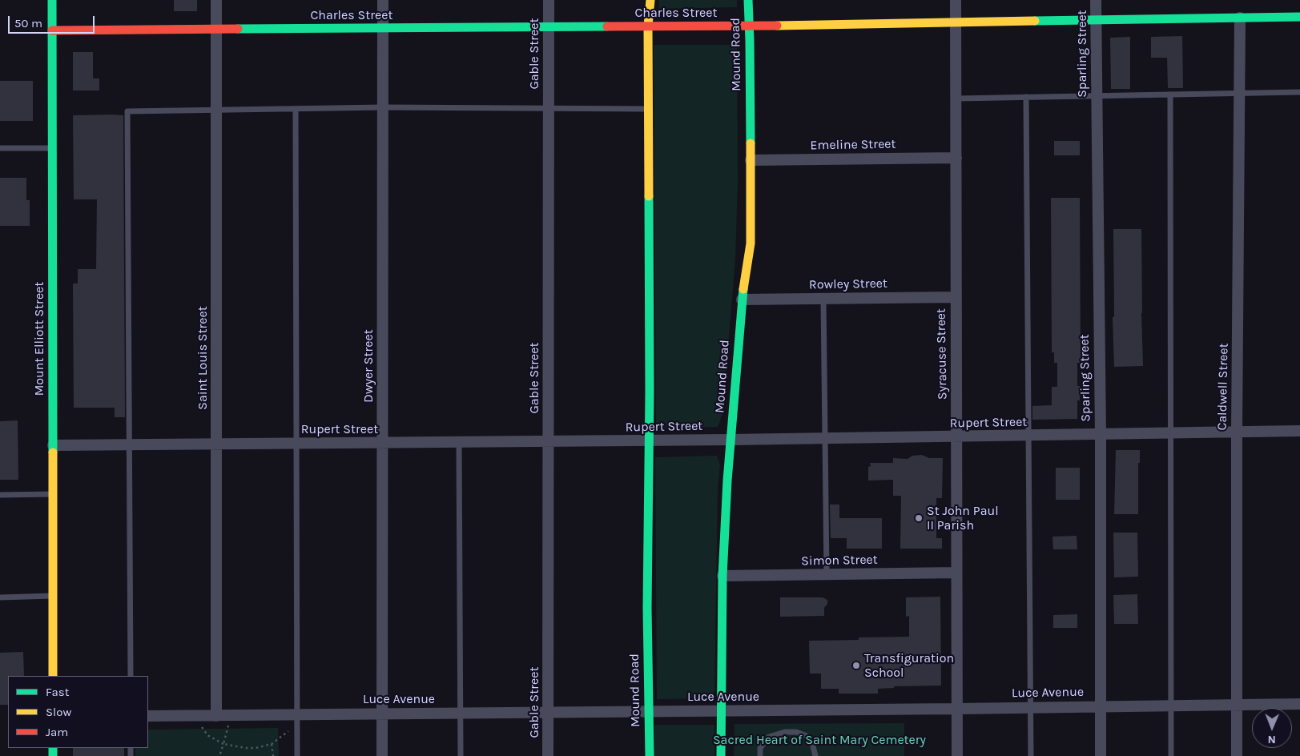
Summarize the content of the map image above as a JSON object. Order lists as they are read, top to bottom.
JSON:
{
  "streets": {
    "street": [
      "Charles Street",
      "Gable Street",
      "Sparling Street",
      "Mound Road",
      "Emeline Street",
      "Rowley Street",
      "Mount Elliott Street",
      "Syracuse Street",
      "Saint Louis Street",
      "Dwyer Street",
      "Caldwell Street",
      "Rupert Street",
      "Simon Street",
      "Luce Avenue"
    ]
  },
  "crossings": [
    ["Charles Street", "Gable Street"],
    ["Charles Street", "Sparling Street"],
    ["Charles Street", "Mound Road"],
    ["Charles Street", "Mount Elliott Street"],
    ["Charles Street", "Syracuse Street"],
    ["Charles Street", "Saint Louis Street"],
    ["Charles Street", "Dwyer Street"],
    ["Charles Street", "Caldwell Street"],
    ["Gable Street", "Rupert Street"],
    ["Gable Street", "Luce Avenue"],
    ["Sparling Street", "Rupert Street"],
    ["Sparling Street", "Luce Avenue"],
    ["Mound Road", "Emeline Street"],
    ["Mound Road", "Rowley Street"],
    ["Mound Road", "Rupert Street"],
    ["Mound Road", "Simon Street"],
    ["Mound Road", "Luce Avenue"],
    ["Emeline Street", "Syracuse Street"],
    ["Rowley Street", "Syracuse Street"],
    ["Mount Elliott Street", "Rupert Street"],
    ["Syracuse Street", "Rupert Street"],
    ["Syracuse Street", "Simon Street"],
    ["Syracuse Street", "Luce Avenue"],
    ["Saint Louis Street", "Rupert Street"],
    ["Saint Louis Street", "Luce Avenue"],
    ["Dwyer Street", "Rupert Street"],
    ["Dwyer Street", "Luce Avenue"],
    ["Caldwell Street", "Rupert Street"],
    ["Caldwell Street", "Luce Avenue"]
  ],
  "parks": ["Sacred Heart of Saint Mary Cemetery"],
  "places": ["St John Paul II Parish", "Transfiguration School"],
  "legend": ["Fast", "Slow", "Jam"],
  "scale_bar": "50 m",
  "north": "bottom"
}
